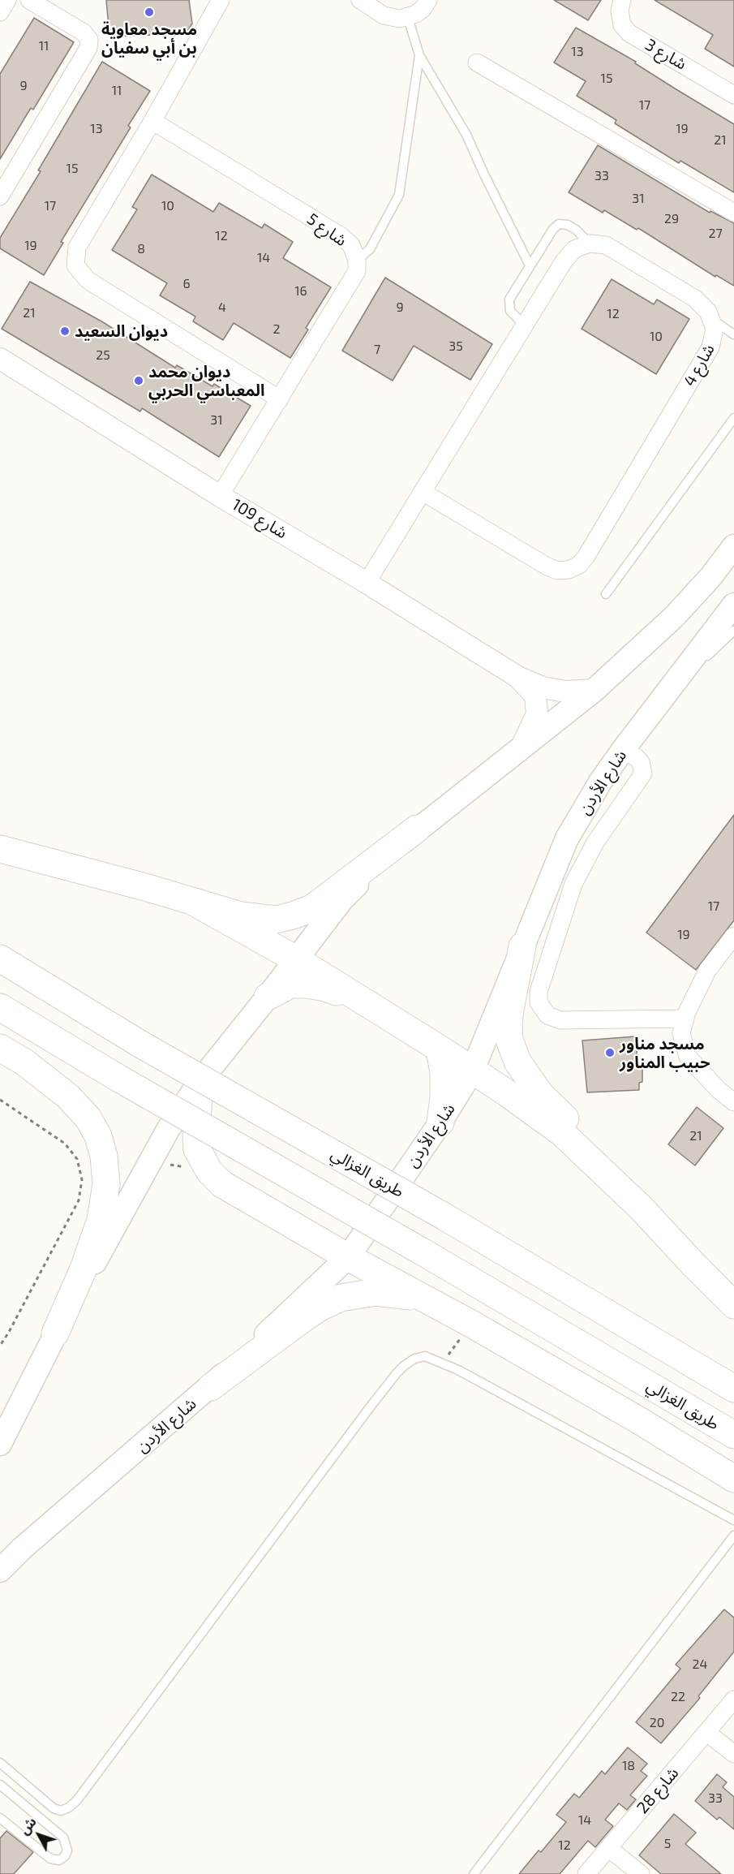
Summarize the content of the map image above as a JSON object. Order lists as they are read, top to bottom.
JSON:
{
  "streets": {
    "main road": ["شارع الأردن", "طريق الغزالي"],
    "street": [
      "شارع 3",
      "شارع 5",
      "شارع 4",
      "شارع 109",
      "شارع 28"
    ]
  },
  "crossings": [
    ["شارع 5", "شارع 109"]
  ],
  "places": [
    "مسجد معاوية بن أبي سفيان",
    "ديوان السعيد",
    "ديوان محمد المعباسي الحربي",
    "مسجد مناور حبيب المناور"
  ],
  "house_numbers": [
    "11",
    "13",
    "15",
    "9",
    "11",
    "17",
    "13",
    "19",
    "21",
    "15",
    "33",
    "31",
    "17",
    "10",
    "29",
    "27",
    "12",
    "19",
    "8",
    "14",
    "6",
    "16",
    "4",
    "9",
    "21",
    "12",
    "2",
    "10",
    "35",
    "7",
    "25",
    "31",
    "17",
    "19",
    "21",
    "24",
    "22",
    "20",
    "18",
    "33",
    "14",
    "5",
    "12"
  ],
  "north": "top left"
}
